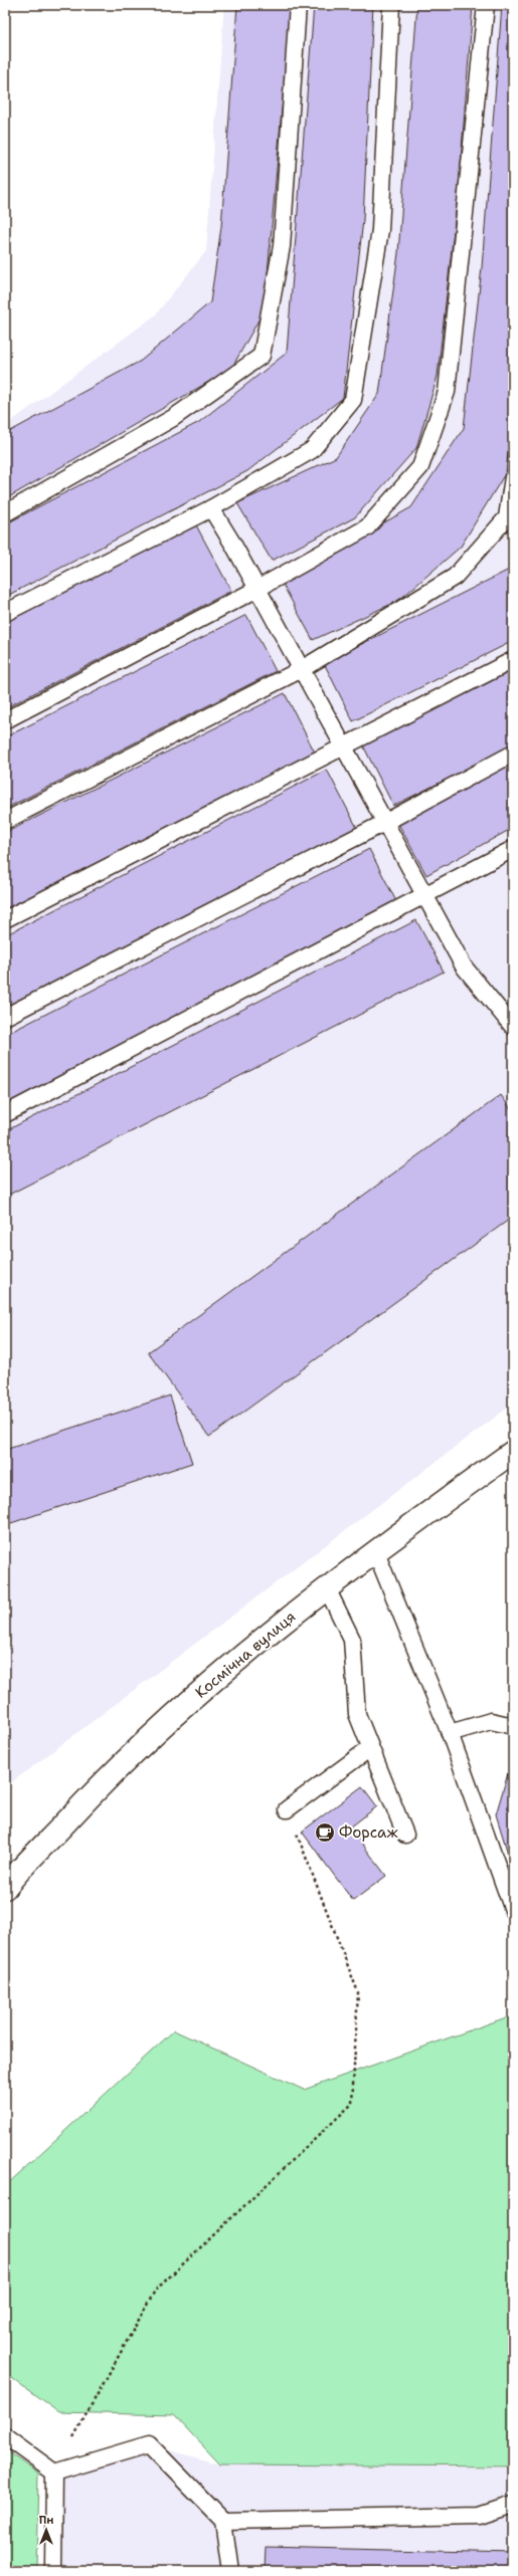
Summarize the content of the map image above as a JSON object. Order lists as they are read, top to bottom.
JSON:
{
  "streets": {
    "main road": ["Космічна вулиця"]
  },
  "places": {
    "cafe": ["Форсаж"]
  },
  "north": "top"
}
